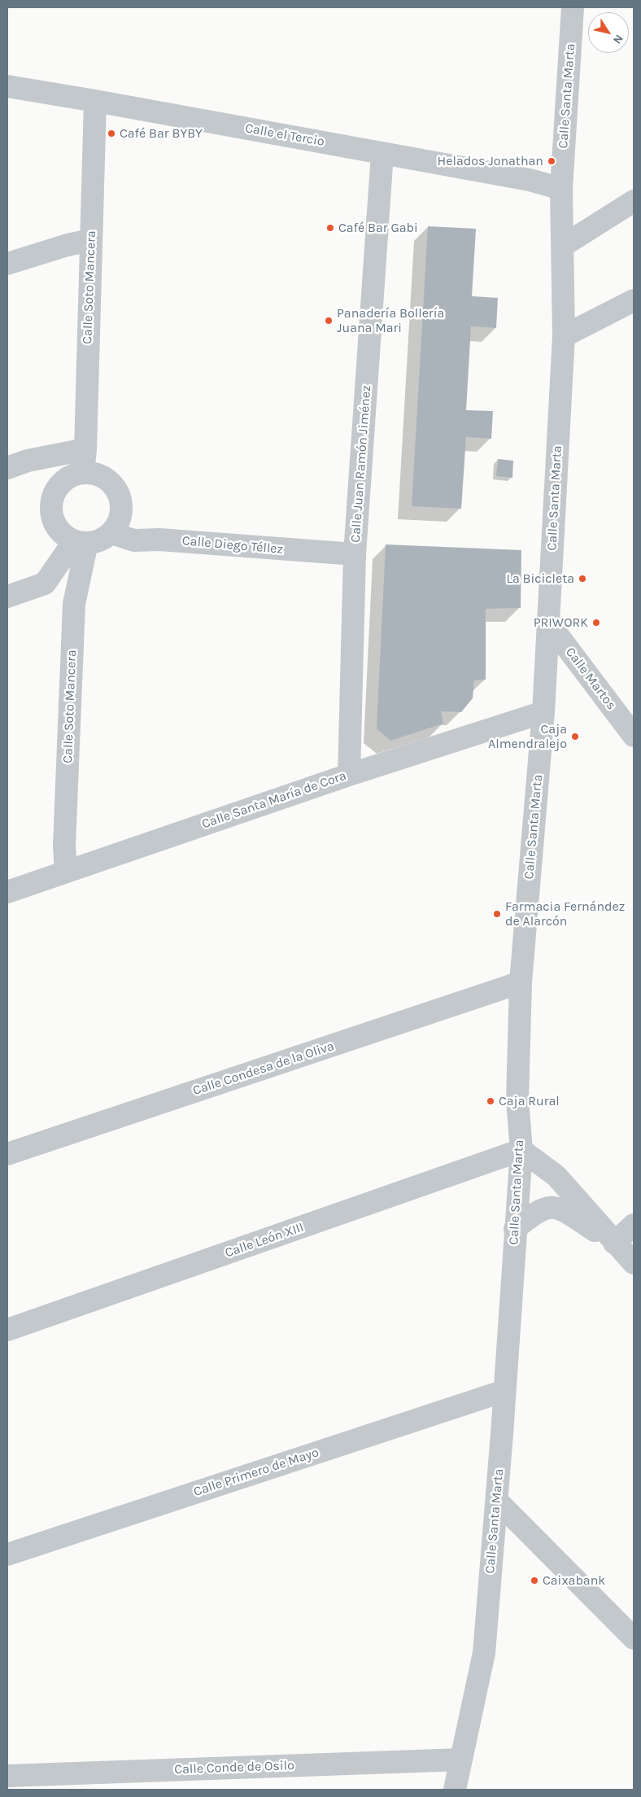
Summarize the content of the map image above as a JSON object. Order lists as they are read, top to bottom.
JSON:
{
  "streets": {
    "street": [
      "Calle Santa Marta",
      "Calle el Tercio",
      "Calle Soto Mancera",
      "Calle Juan Ramón Jiménez",
      "Calle Diego Téllez",
      "Calle Martos",
      "Calle Santa María de Cora",
      "Calle Condesa de la Oliva",
      "Calle León XIII",
      "Calle Primero de Mayo",
      "Calle Conde de Osilo"
    ]
  },
  "crossings": [
    ["Calle Santa Marta", "Calle el Tercio"],
    ["Calle Santa Marta", "Calle Martos"],
    ["Calle Santa Marta", "Calle Santa María de Cora"],
    ["Calle Santa Marta", "Calle Condesa de la Oliva"],
    ["Calle Santa Marta", "Calle León XIII"],
    ["Calle Santa Marta", "Calle Primero de Mayo"],
    ["Calle Santa Marta", "Calle Conde de Osilo"],
    ["Calle el Tercio", "Calle Soto Mancera"],
    ["Calle el Tercio", "Calle Juan Ramón Jiménez"],
    ["Calle Soto Mancera", "Calle Diego Téllez"],
    ["Calle Soto Mancera", "Calle Santa María de Cora"],
    ["Calle Juan Ramón Jiménez", "Calle Diego Téllez"],
    ["Calle Juan Ramón Jiménez", "Calle Santa María de Cora"]
  ],
  "places": [
    "Café Bar BYBY",
    "Helados Jonathan",
    "Café Bar Gabi",
    "Panadería Bollería Juana Mari",
    "La Bicicleta",
    "PRIWORK",
    "Caja Almendralejo",
    "Farmacia Fernández de Alarcón",
    "Caja Rural",
    "Caixabank"
  ],
  "north": "bottom right"
}
